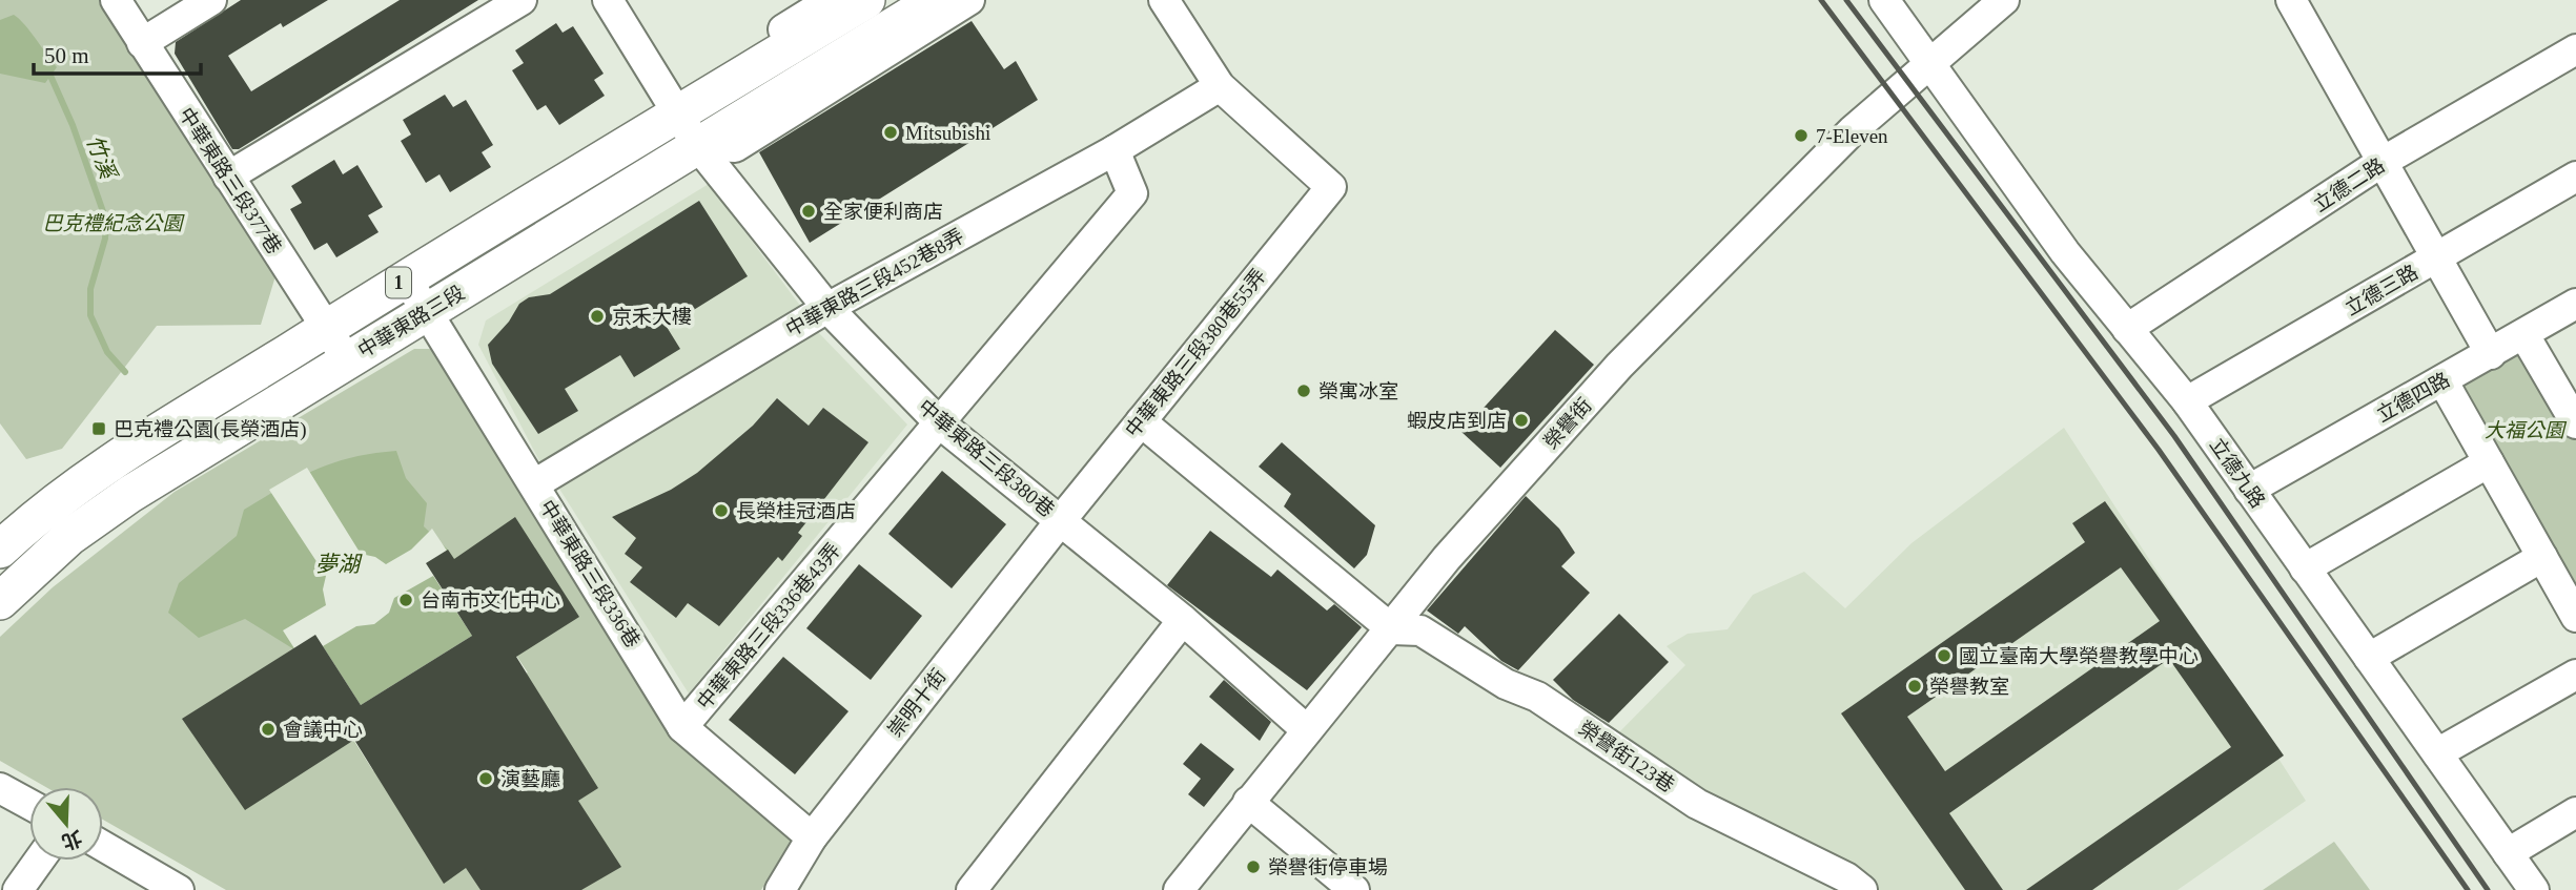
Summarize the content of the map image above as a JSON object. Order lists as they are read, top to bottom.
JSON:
{
  "streets": {
    "main road": ["1", "中華東路三段"],
    "street": [
      "中華東路三段377巷",
      "立德二路",
      "中華東路三段452巷8弄",
      "立德三路",
      "中華東路三段380巷55弄",
      "立德四路",
      "榮譽街",
      "中華東路三段380巷",
      "立德九路",
      "中華東路三段336巷",
      "中華東路三段336巷43弄",
      "崇明十街",
      "榮譽街123巷"
    ]
  },
  "crossings": [
    ["中華東路三段377巷", "中華東路三段"],
    ["立德二路", "立德九路"],
    ["中華東路三段452巷8弄", "中華東路三段380巷55弄"],
    ["中華東路三段452巷8弄", "中華東路三段380巷"],
    ["中華東路三段452巷8弄", "中華東路三段336巷"],
    ["中華東路三段452巷8弄", "中華東路三段336巷43弄"],
    ["立德三路", "立德九路"],
    ["中華東路三段", "中華東路三段380巷"],
    ["中華東路三段", "中華東路三段336巷"],
    ["中華東路三段380巷55弄", "中華東路三段380巷"],
    ["中華東路三段380巷55弄", "崇明十街"],
    ["立德四路", "立德九路"],
    ["榮譽街", "中華東路三段380巷"],
    ["榮譽街", "立德九路"],
    ["榮譽街", "榮譽街123巷"],
    ["中華東路三段380巷", "中華東路三段336巷43弄"],
    ["中華東路三段380巷", "崇明十街"],
    ["中華東路三段336巷", "中華東路三段336巷43弄"],
    ["中華東路三段336巷", "崇明十街"]
  ],
  "water": ["竹溪", "夢湖"],
  "parks": ["巴克禮紀念公園", "大福公園"],
  "places": {
    "other": [
      "Mitsubishi",
      "7-Eleven",
      "全家便利商店",
      "京禾大樓",
      "榮寓冰室",
      "蝦皮店到店",
      "長榮桂冠酒店",
      "台南市文化中心",
      "國立臺南大學榮譽教學中心",
      "榮譽教室",
      "會議中心",
      "演藝廳",
      "榮譽街停車場"
    ],
    "transit": ["巴克禮公園(長榮酒店)"]
  },
  "scale_bar": "50 m",
  "north": "bottom"
}
